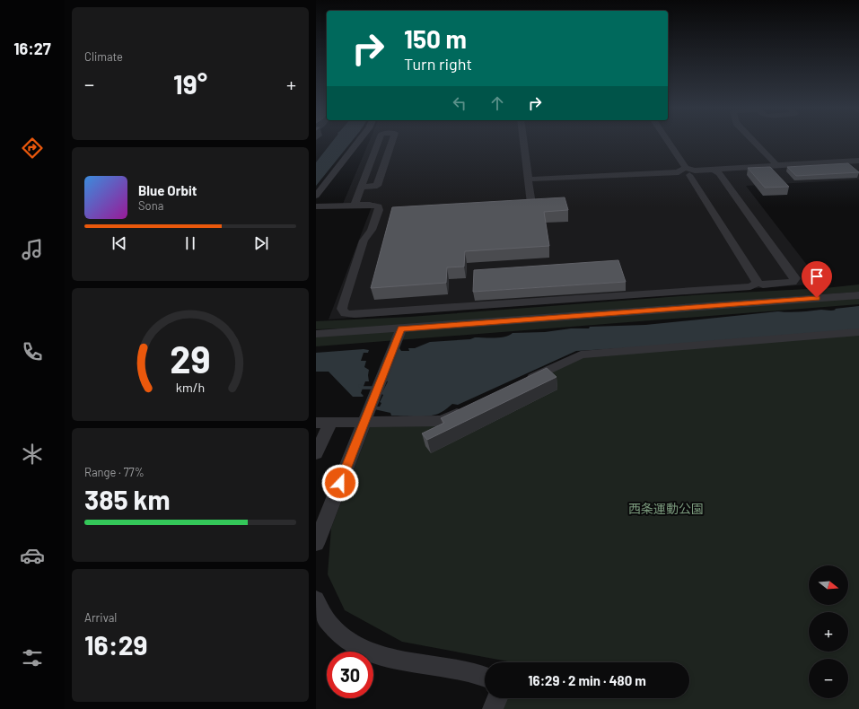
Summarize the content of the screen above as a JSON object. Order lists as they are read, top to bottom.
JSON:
{
  "parks": ["西条運動公園"],
  "north": "right",
  "page": {
    "tabs": "16:27",
    "tile": [
      "Climate",
      ["Range · 77%", "385 km"],
      ["Arrival", "16:29"]
    ],
    "turn": ["150 m", "Turn right"],
    "heat": ["−", "19°", "+"],
    "song": ["Blue Orbit", "Sona"],
    "map_buttons": ["+", "−"],
    "limit": "30",
    "trip": "16:29 · 2 min · 480 m",
    "gauge": ["29", "km/h"]
  }
}
